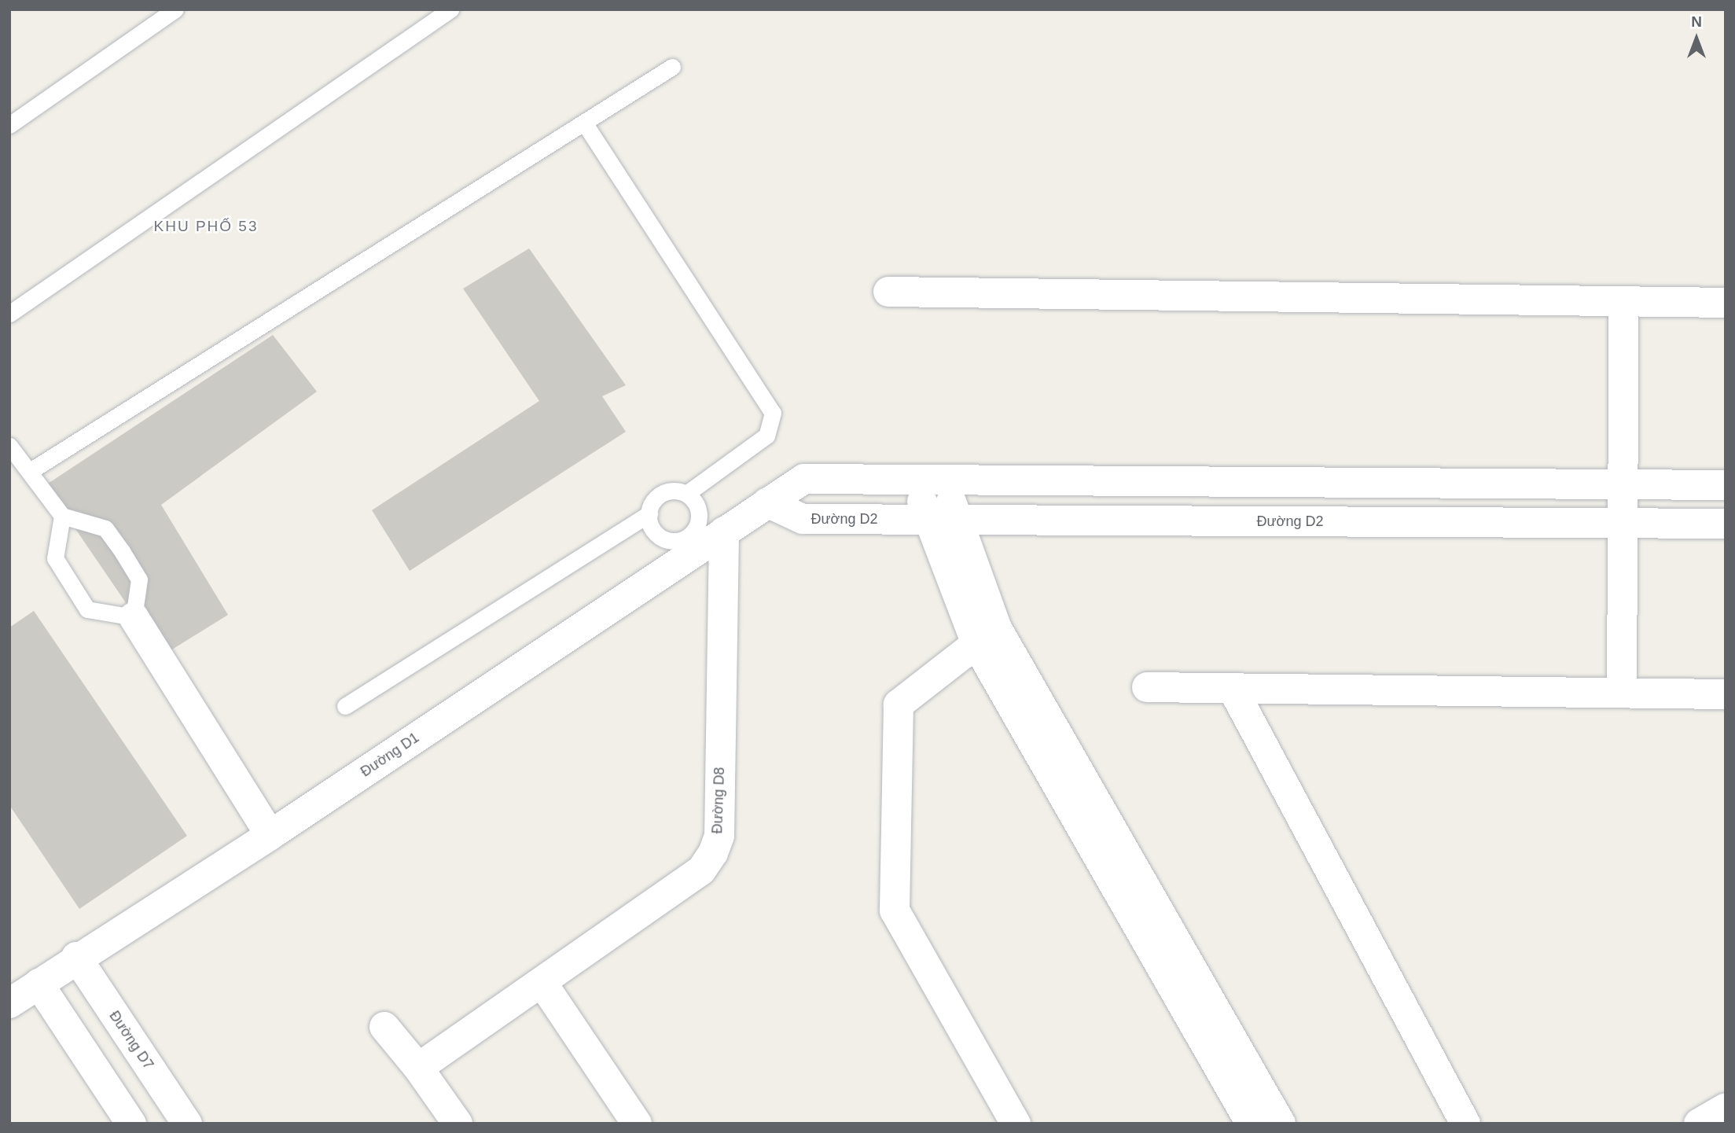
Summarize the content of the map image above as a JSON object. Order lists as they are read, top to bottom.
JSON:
{
  "streets": {
    "street": [
      "Đường D2",
      "Đường D1",
      "Đường D8",
      "Đường D7"
    ]
  },
  "crossings": [
    ["Đường D2", "Đường D1"],
    ["Đường D1", "Đường D8"],
    ["Đường D1", "Đường D7"]
  ],
  "districts": ["KHU PHỐ 53"],
  "north": "top"
}
